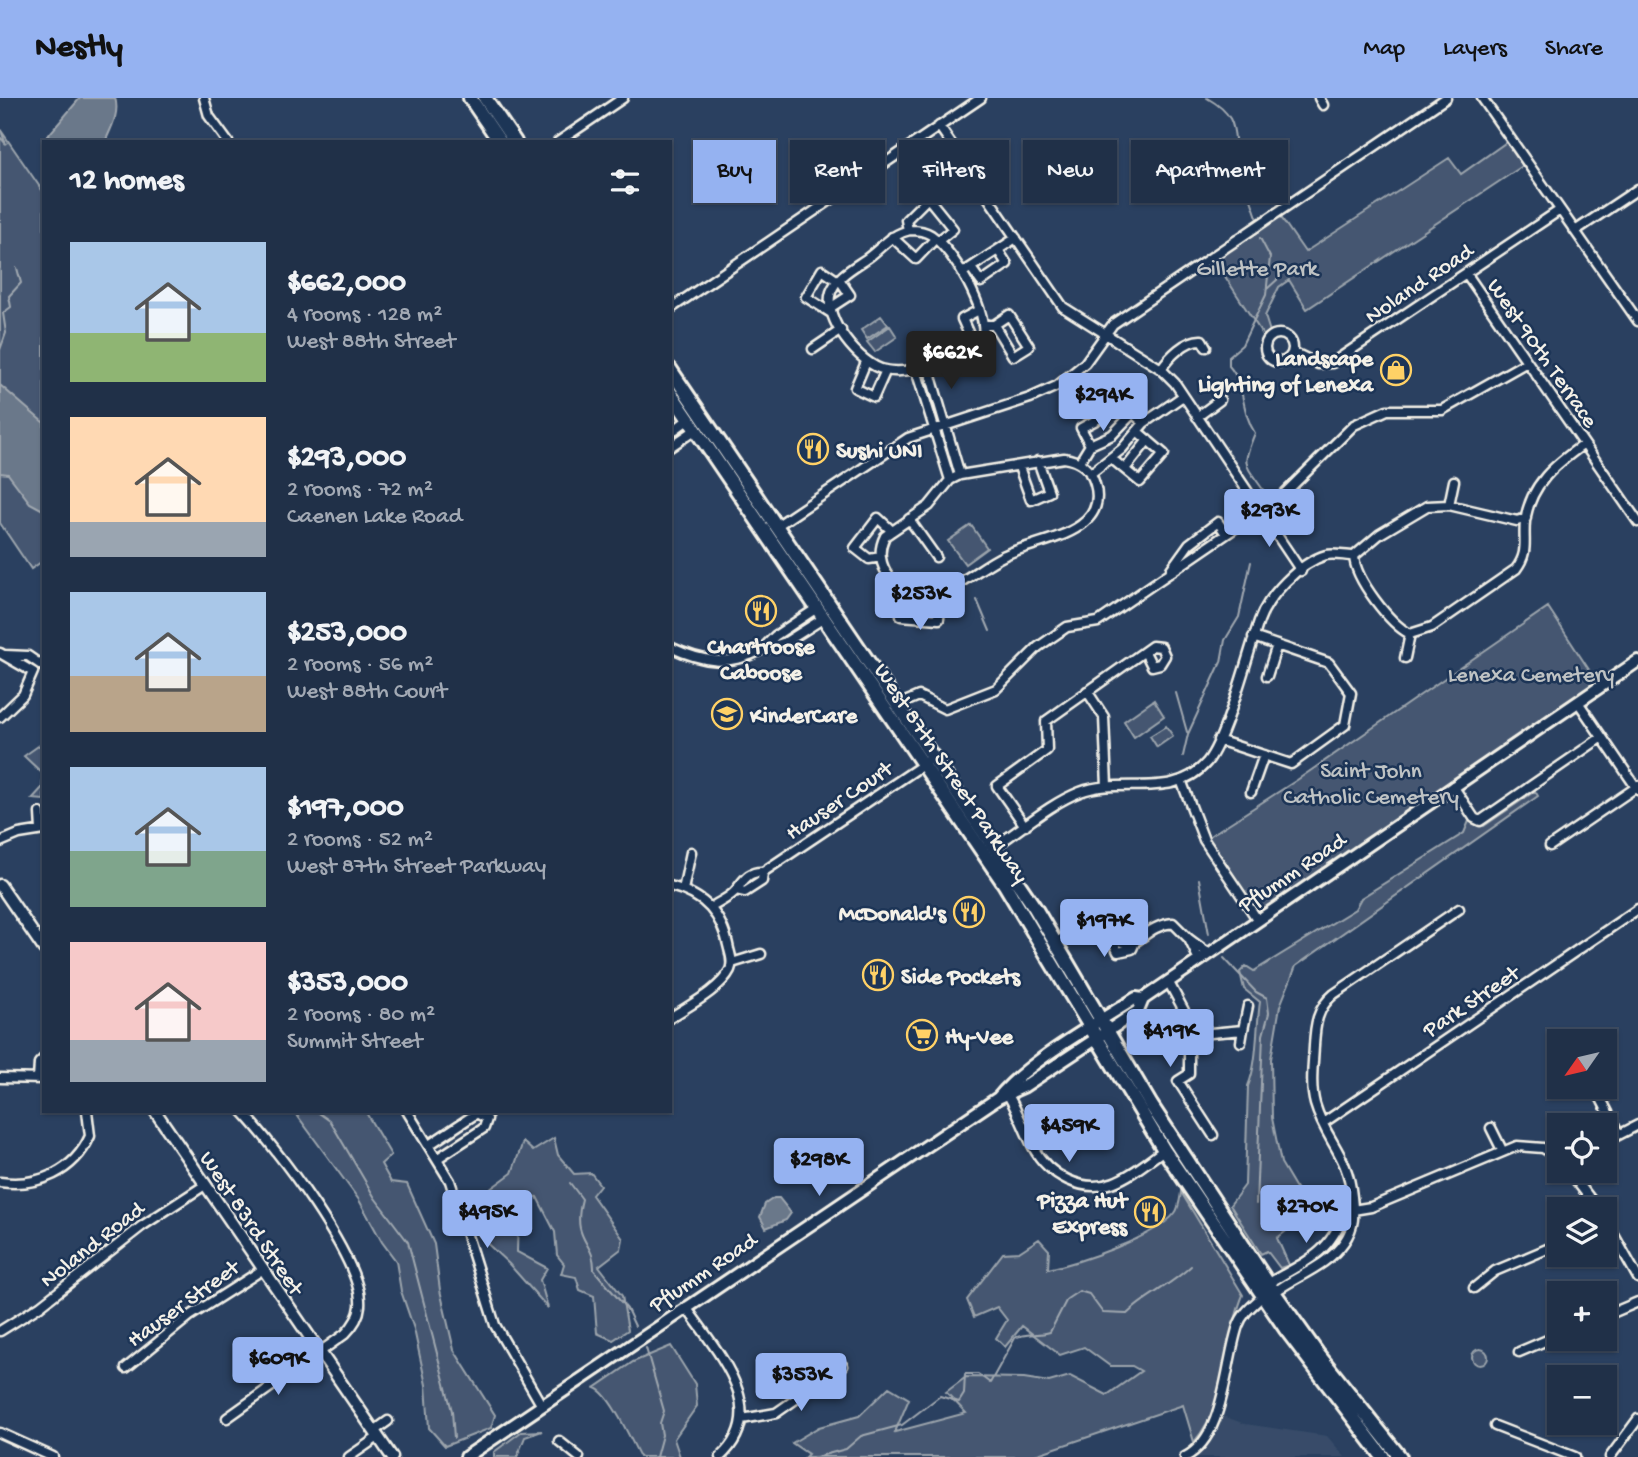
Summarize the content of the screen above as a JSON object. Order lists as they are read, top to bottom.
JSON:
{
  "streets": {
    "main road": ["West 87th Street Parkway", "Pflumm Road"],
    "street": [
      "Noland Road",
      "West 90th Terrace",
      "Hauser Court",
      "Park Street",
      "West 83rd Street",
      "Hauser Street"
    ]
  },
  "crossings": [
    ["Noland Road", "West 90th Terrace"],
    ["Noland Road", "West 83rd Street"],
    ["West 87th Street Parkway", "Hauser Court"],
    ["West 87th Street Parkway", "Pflumm Road"],
    ["West 83rd Street", "Hauser Street"]
  ],
  "parks": ["Gillette Park", "Lenexa Cemetery", "Saint John Catholic Cemetery"],
  "places": {
    "shop": ["Landscape Lighting of Lenexa"],
    "restaurant": [
      "Sushi UNI",
      "Chartroose Caboose",
      "McDonald's",
      "Side Pockets",
      "Pizza Hut Express"
    ],
    "school or university": ["KinderCare"],
    "supermarket": ["Hy-Vee"]
  },
  "north": "bottom left",
  "page": {
    "header": "Nestly",
    "nav": ["Map", "Layers", "Share"],
    "chip": [
      "Buy",
      "Rent",
      "Filters",
      "New",
      "Apartment"
    ],
    "heading": "12 homes",
    "list": [
      {
        "name": "$662,000",
        "note": "4 rooms · 128 m² · West 88th Street"
      },
      {
        "name": "$293,000",
        "note": "2 rooms · 72 m² · Caenen Lake Road"
      },
      {
        "name": "$253,000",
        "note": "2 rooms · 56 m² · West 88th Court"
      },
      {
        "name": "$197,000",
        "note": "2 rooms · 52 m² · West 87th Street Parkway"
      },
      {
        "name": "$353,000",
        "note": "2 rooms · 80 m² · Summit Street"
      }
    ],
    "price": [
      "$662K",
      "$294K",
      "$293K",
      "$253K",
      "$197K",
      "$419K",
      "$459K",
      "$298K",
      "$270K",
      "$495K",
      "$609K",
      "$353K"
    ],
    "map_buttons": ["+", "−"]
  }
}
